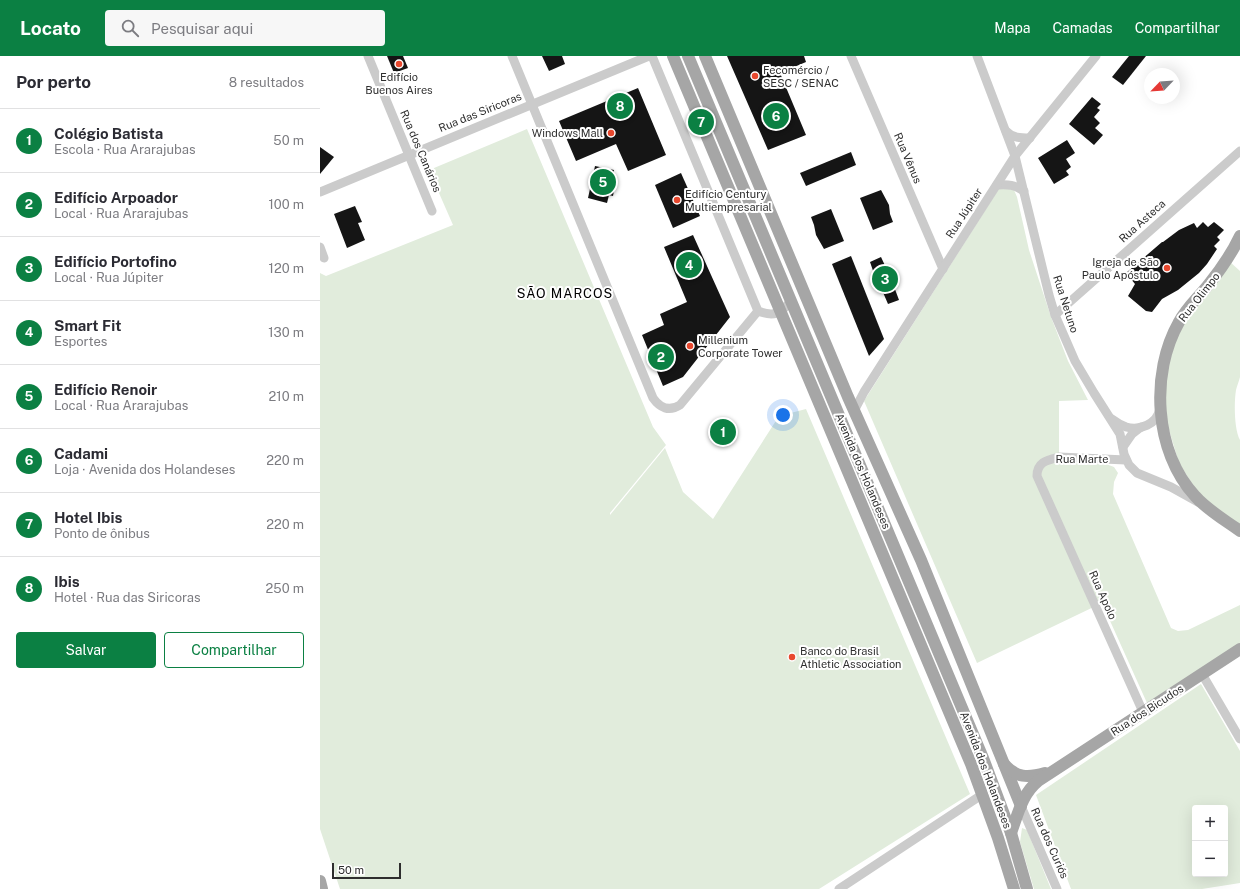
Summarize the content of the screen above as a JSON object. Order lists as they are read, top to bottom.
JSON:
{
  "streets": {
    "main road": ["Rua Olimpo", "Avenida dos Holandeses", "Rua dos Bicudos"],
    "street": [
      "Rua das Siricoras",
      "Rua dos Canários",
      "Rua Vênus",
      "Rua Júpiter",
      "Rua Asteca",
      "Rua Netuno",
      "Rua Marte",
      "Rua Apolo",
      "Rua dos Curiós"
    ]
  },
  "crossings": [
    ["Rua das Siricoras", "Rua dos Canários"],
    ["Rua Vênus", "Rua Júpiter"],
    ["Rua Júpiter", "Rua Netuno"],
    ["Rua Júpiter", "Avenida dos Holandeses"],
    ["Rua Asteca", "Rua Netuno"],
    ["Rua Netuno", "Rua Marte"],
    ["Rua Marte", "Rua Apolo"],
    ["Avenida dos Holandeses", "Rua dos Bicudos"],
    ["Avenida dos Holandeses", "Rua dos Curiós"],
    ["Rua Apolo", "Rua dos Bicudos"],
    ["Rua dos Bicudos", "Rua dos Curiós"]
  ],
  "districts": ["SÃO MARCOS"],
  "places": [
    "Edifício Buenos Aires",
    "Fecomércio / SESC / SENAC",
    "Windows Mall",
    "Edifício Century Multiempresarial",
    "Igreja de São Paulo Apóstulo",
    "Millenium Corporate Tower",
    "Banco do Brasil Athletic Association"
  ],
  "scale_bar": "50 m",
  "north": "bottom left",
  "page": {
    "header": "Locato",
    "search": "Pesquisar aqui",
    "nav": ["Mapa", "Camadas", "Compartilhar"],
    "heading": ["Por perto", "8 resultados"],
    "pins": [
      "8",
      "6",
      "7",
      "5",
      "4",
      "3",
      "2",
      "1"
    ],
    "list": [
      {
        "mark": "1",
        "name": "Colégio Batista",
        "note": "Escola · Rua Ararajubas",
        "value": "50 m"
      },
      {
        "mark": "2",
        "name": "Edifício Arpoador",
        "note": "Local · Rua Ararajubas",
        "value": "100 m"
      },
      {
        "mark": "3",
        "name": "Edifício Portofino",
        "note": "Local · Rua Júpiter",
        "value": "120 m"
      },
      {
        "mark": "4",
        "name": "Smart Fit",
        "note": "Esportes",
        "value": "130 m"
      },
      {
        "mark": "5",
        "name": "Edifício Renoir",
        "note": "Local · Rua Ararajubas",
        "value": "210 m"
      },
      {
        "mark": "6",
        "name": "Cadami",
        "note": "Loja · Avenida dos Holandeses",
        "value": "220 m"
      },
      {
        "mark": "7",
        "name": "Hotel Ibis",
        "note": "Ponto de ônibus",
        "value": "220 m"
      },
      {
        "mark": "8",
        "name": "Ibis",
        "note": "Hotel · Rua das Siricoras",
        "value": "250 m"
      }
    ],
    "buttons": ["Salvar", "Compartilhar"],
    "map_buttons": ["+", "−"],
    "scale": "50 m"
  }
}
